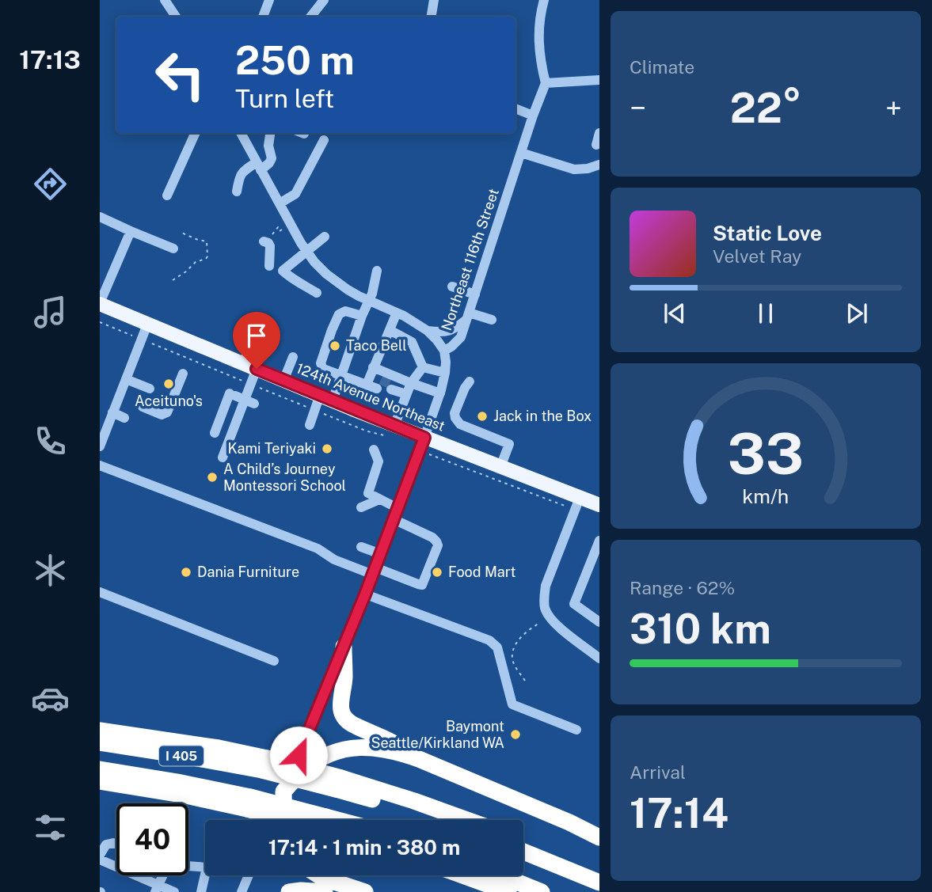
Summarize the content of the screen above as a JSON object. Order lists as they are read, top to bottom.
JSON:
{
  "streets": {
    "highway": ["I 405"],
    "main road": ["124th Avenue Northeast"],
    "street": ["Northeast 116th Street"]
  },
  "crossings": [
    ["Northeast 116th Street", "124th Avenue Northeast"]
  ],
  "places": [
    "Taco Bell",
    "Aceituno's",
    "Jack in the Box",
    "Kami Teriyaki",
    "A Child’s Journey Montessori School",
    "Dania Furniture",
    "Food Mart",
    "Baymont Seattle/Kirkland WA"
  ],
  "page": {
    "tabs": "17:13",
    "tile": [
      "Climate",
      ["Range · 62%", "310 km"],
      ["Arrival", "17:14"]
    ],
    "turn": ["250 m", "Turn left"],
    "heat": ["−", "22°", "+"],
    "song": ["Static Love", "Velvet Ray"],
    "limit": "40",
    "trip": "17:14 · 1 min · 380 m",
    "gauge": ["33", "km/h"]
  }
}
